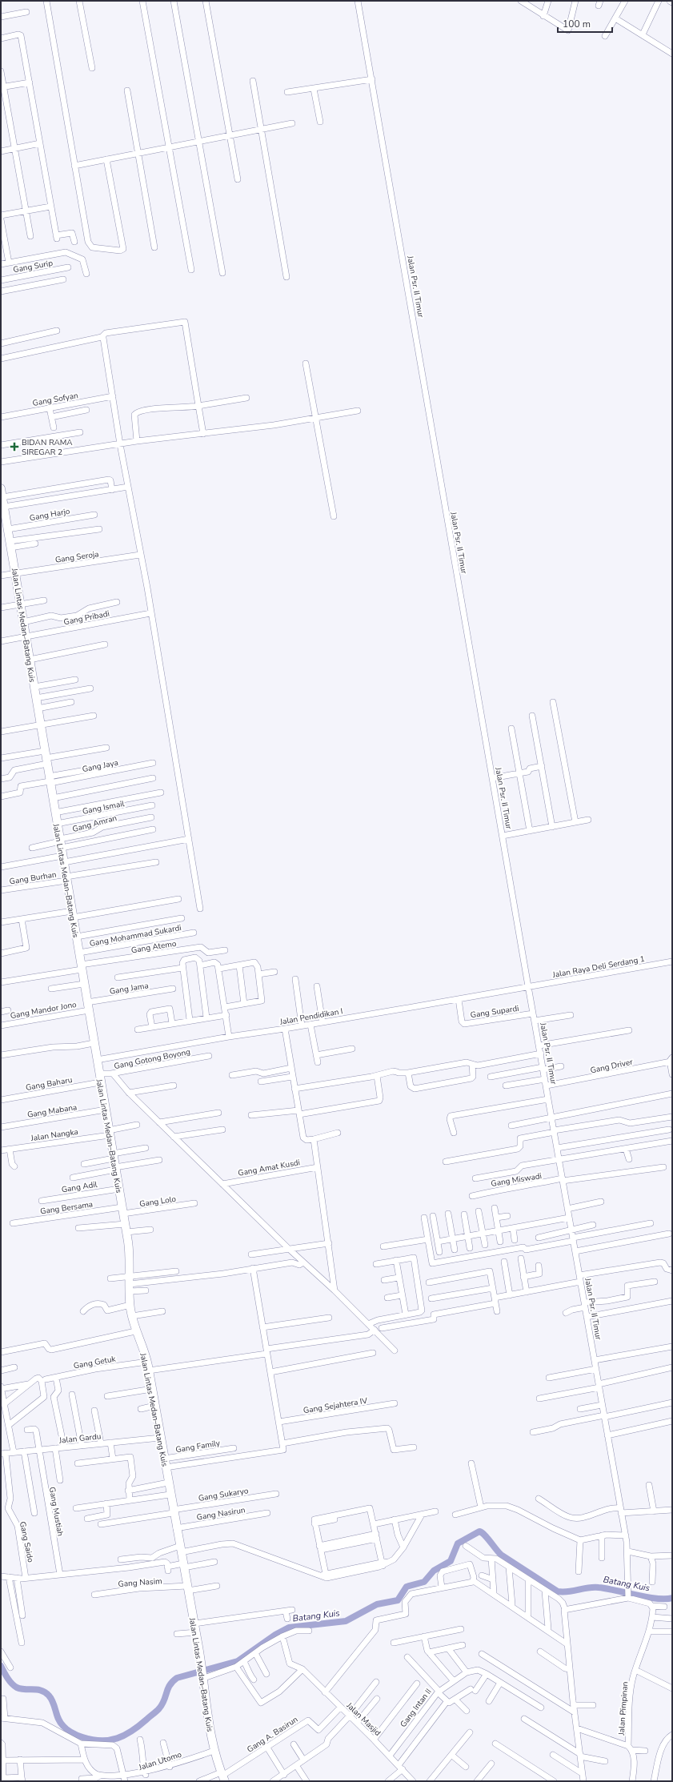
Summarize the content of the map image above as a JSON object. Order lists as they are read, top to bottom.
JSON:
{
  "streets": {
    "highway": ["Jalan Lintas Medan–Batang Kuis"],
    "street": [
      "Gang Surip",
      "Jalan Psr. II Timur",
      "Gang Sofyan",
      "Gang Harjo",
      "Gang Seroja",
      "Gang Pribadi",
      "Gang Jaya",
      "Gang Ismail",
      "Gang Amran",
      "Gang Burhan",
      "Gang Mohammad Sukardi",
      "Gang Atemo",
      "Jalan Raya Deli Serdang 1",
      "Gang Jama",
      "Gang Mandor Jono",
      "Gang Supardi",
      "Jalan Pendidikan I",
      "Gang Gotong Boyong",
      "Gang Driver",
      "Gang Baharu",
      "Gang Mabana",
      "Jalan Nangka",
      "Gang Amat Kusdi",
      "Gang Miswadi",
      "Gang Adil",
      "Gang Lolo",
      "Gang Bersama",
      "Gang Getuk",
      "Gang Sejahtera IV",
      "Jalan Gardu",
      "Gang Family",
      "Gang Sukaryo",
      "Gang Mustiah",
      "Gang Nasirun",
      "Gang Saido",
      "Gang Nasim",
      "Gang Intan II",
      "Jalan Pimpinan",
      "Jalan Masjid",
      "Gang A. Basirun",
      "Jalan Utomo"
    ]
  },
  "crossings": [
    ["Jalan Psr. II Timur", "Jalan Raya Deli Serdang 1"],
    ["Jalan Psr. II Timur", "Gang Supardi"],
    ["Jalan Psr. II Timur", "Jalan Pendidikan I"],
    ["Jalan Psr. II Timur", "Gang Driver"],
    ["Jalan Psr. II Timur", "Gang Miswadi"],
    ["Gang Harjo", "Jalan Lintas Medan–Batang Kuis"],
    ["Gang Seroja", "Jalan Lintas Medan–Batang Kuis"],
    ["Gang Pribadi", "Jalan Lintas Medan–Batang Kuis"],
    ["Jalan Lintas Medan–Batang Kuis", "Gang Jaya"],
    ["Jalan Lintas Medan–Batang Kuis", "Gang Ismail"],
    ["Jalan Lintas Medan–Batang Kuis", "Gang Amran"],
    ["Jalan Lintas Medan–Batang Kuis", "Gang Burhan"],
    ["Jalan Lintas Medan–Batang Kuis", "Gang Mohammad Sukardi"],
    ["Jalan Lintas Medan–Batang Kuis", "Gang Atemo"],
    ["Jalan Lintas Medan–Batang Kuis", "Gang Jama"],
    ["Jalan Lintas Medan–Batang Kuis", "Gang Mandor Jono"],
    ["Jalan Lintas Medan–Batang Kuis", "Jalan Pendidikan I"],
    ["Jalan Lintas Medan–Batang Kuis", "Gang Gotong Boyong"],
    ["Jalan Lintas Medan–Batang Kuis", "Gang Baharu"],
    ["Jalan Lintas Medan–Batang Kuis", "Gang Mabana"],
    ["Jalan Lintas Medan–Batang Kuis", "Jalan Nangka"],
    ["Jalan Lintas Medan–Batang Kuis", "Gang Adil"],
    ["Jalan Lintas Medan–Batang Kuis", "Gang Lolo"],
    ["Jalan Lintas Medan–Batang Kuis", "Gang Bersama"],
    ["Jalan Lintas Medan–Batang Kuis", "Gang Getuk"],
    ["Jalan Lintas Medan–Batang Kuis", "Jalan Gardu"],
    ["Jalan Lintas Medan–Batang Kuis", "Gang Family"],
    ["Jalan Lintas Medan–Batang Kuis", "Gang Sukaryo"],
    ["Jalan Lintas Medan–Batang Kuis", "Gang Nasirun"],
    ["Jalan Lintas Medan–Batang Kuis", "Gang Nasim"],
    ["Jalan Lintas Medan–Batang Kuis", "Gang A. Basirun"],
    ["Jalan Lintas Medan–Batang Kuis", "Jalan Utomo"],
    ["Jalan Raya Deli Serdang 1", "Jalan Pendidikan I"],
    ["Gang Jama", "Gang Mandor Jono"],
    ["Gang Supardi", "Jalan Pendidikan I"],
    ["Jalan Pendidikan I", "Gang Gotong Boyong"],
    ["Gang Lolo", "Gang Bersama"],
    ["Jalan Gardu", "Gang Mustiah"],
    ["Jalan Gardu", "Gang Saido"],
    ["Gang Intan II", "Jalan Masjid"],
    ["Jalan Masjid", "Gang A. Basirun"]
  ],
  "water": ["Batang Kuis"],
  "places": {
    "health": ["BIDAN RAMA SIREGAR 2"]
  },
  "scale_bar": "100 m"
}
